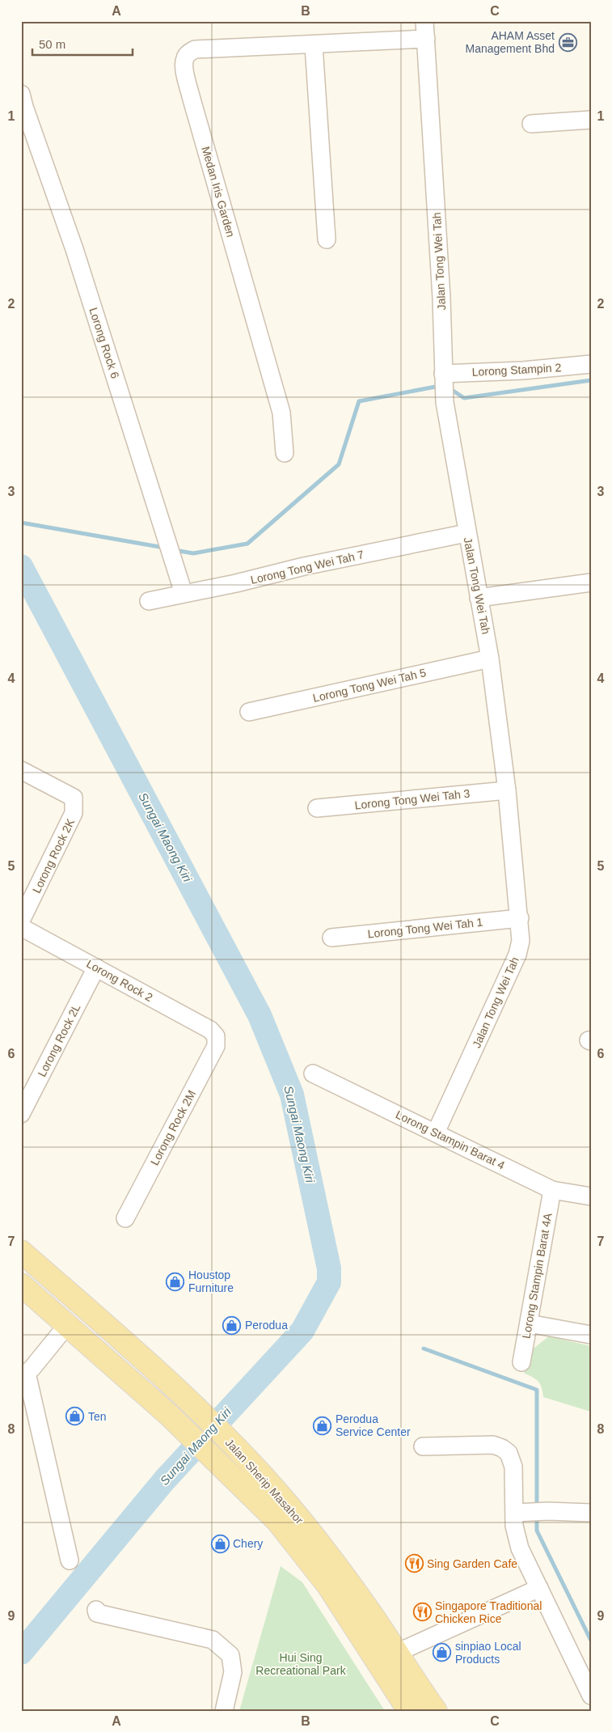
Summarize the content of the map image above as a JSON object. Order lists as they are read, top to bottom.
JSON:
{
  "streets": {
    "main road": ["Jalan Sherip Masahor"],
    "street": [
      "Medan Iris Garden",
      "Jalan Tong Wei Tah",
      "Lorong Rock 6",
      "Lorong Stampin 2",
      "Lorong Tong Wei Tah 7",
      "Lorong Tong Wei Tah 5",
      "Lorong Tong Wei Tah 3",
      "Lorong Rock 2K",
      "Lorong Tong Wei Tah 1",
      "Lorong Rock 2",
      "Lorong Rock 2L",
      "Lorong Rock 2M",
      "Lorong Stampin Barat 4",
      "Lorong Stampin Barat 4A"
    ]
  },
  "crossings": [
    ["Medan Iris Garden", "Jalan Tong Wei Tah"],
    ["Jalan Tong Wei Tah", "Lorong Stampin 2"],
    ["Jalan Tong Wei Tah", "Lorong Tong Wei Tah 7"],
    ["Jalan Tong Wei Tah", "Lorong Tong Wei Tah 5"],
    ["Jalan Tong Wei Tah", "Lorong Tong Wei Tah 3"],
    ["Jalan Tong Wei Tah", "Lorong Tong Wei Tah 1"],
    ["Jalan Tong Wei Tah", "Lorong Stampin Barat 4"],
    ["Lorong Rock 6", "Lorong Tong Wei Tah 7"],
    ["Lorong Rock 2", "Lorong Rock 2L"],
    ["Lorong Rock 2", "Lorong Rock 2M"],
    ["Lorong Stampin Barat 4", "Lorong Stampin Barat 4A"]
  ],
  "water": ["Sungai Maong Kiri"],
  "parks": ["Hui Sing Recreational Park"],
  "places": {
    "office": ["AHAM Asset Management Bhd"],
    "shop": [
      "Houstop Furniture",
      "Perodua",
      "Ten",
      "Perodua Service Center",
      "Chery",
      "sinpiao Local Products"
    ],
    "restaurant": ["Sing Garden Cafe", "Singapore Traditional Chicken Rice"]
  },
  "scale_bar": "50 m",
  "grid": {
    "columns": ["A", "B", "C"],
    "rows": [
      "1",
      "2",
      "3",
      "4",
      "5",
      "6",
      "7",
      "8",
      "9"
    ]
  }
}
